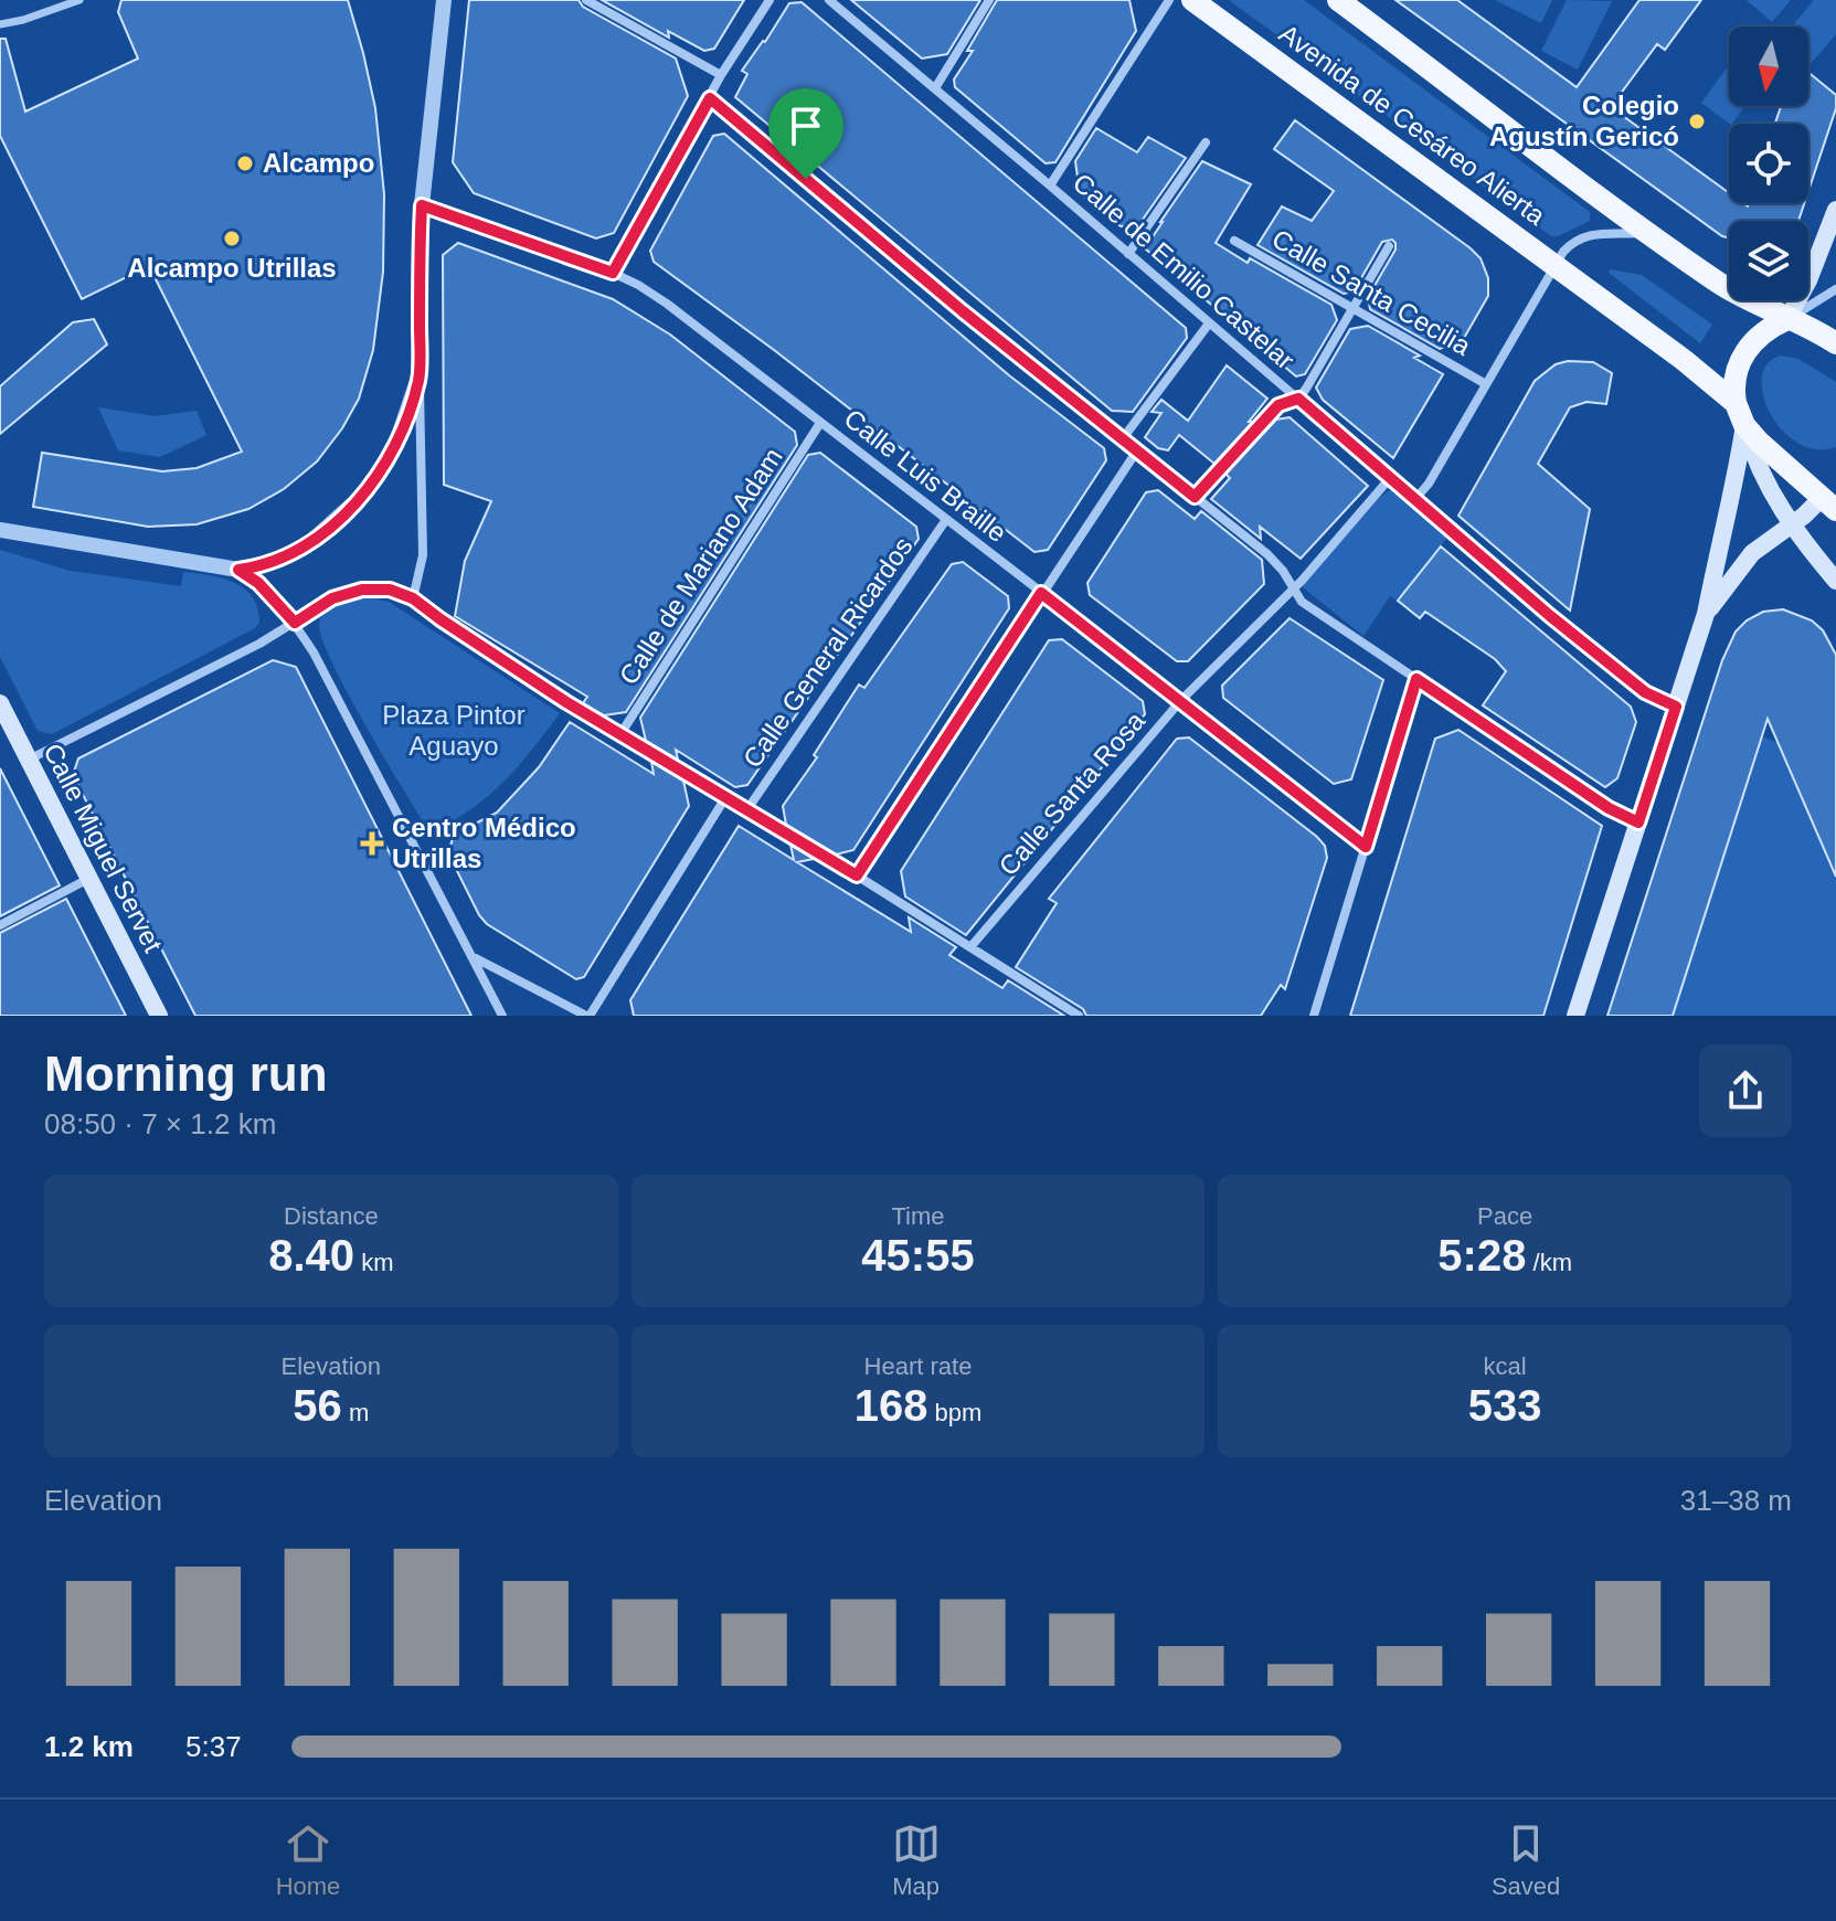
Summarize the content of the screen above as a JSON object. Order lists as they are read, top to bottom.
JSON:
{
  "streets": {
    "main road": ["Avenida de Cesáreo Alierta", "Calle Miguel Servet"],
    "street": [
      "Calle de Emilio Castelar",
      "Calle Santa Cecilia",
      "Calle Luis Braille",
      "Calle de Mariano Adam",
      "Calle General Ricardos",
      "Calle Santa Rosa"
    ]
  },
  "crossings": [
    ["Calle de Emilio Castelar", "Calle Santa Rosa"],
    ["Calle Luis Braille", "Calle de Mariano Adam"],
    ["Calle Luis Braille", "Calle General Ricardos"],
    ["Calle Luis Braille", "Calle Santa Rosa"]
  ],
  "parks": ["Plaza Pintor Aguayo"],
  "places": {
    "other": ["Colegio Agustín Gericó", "Alcampo", "Alcampo Utrillas"],
    "health": ["Centro Médico Utrillas"]
  },
  "north": "bottom",
  "page": {
    "heading": ["Morning run", "08:50 · 7 × 1.2 km"],
    "stats": [
      ["Distance", "8.40 km"],
      ["Time", "45:55"],
      ["Pace", "5:28 /km"],
      ["Elevation", "56 m"],
      ["Heart rate", "168 bpm"],
      ["kcal", "533"]
    ],
    "chart": ["Elevation", "31–38 m"],
    "list": [
      {
        "name": "1.2 km",
        "note": "5:37"
      }
    ],
    "tabs": ["Home", "Map", "Saved"]
  }
}
